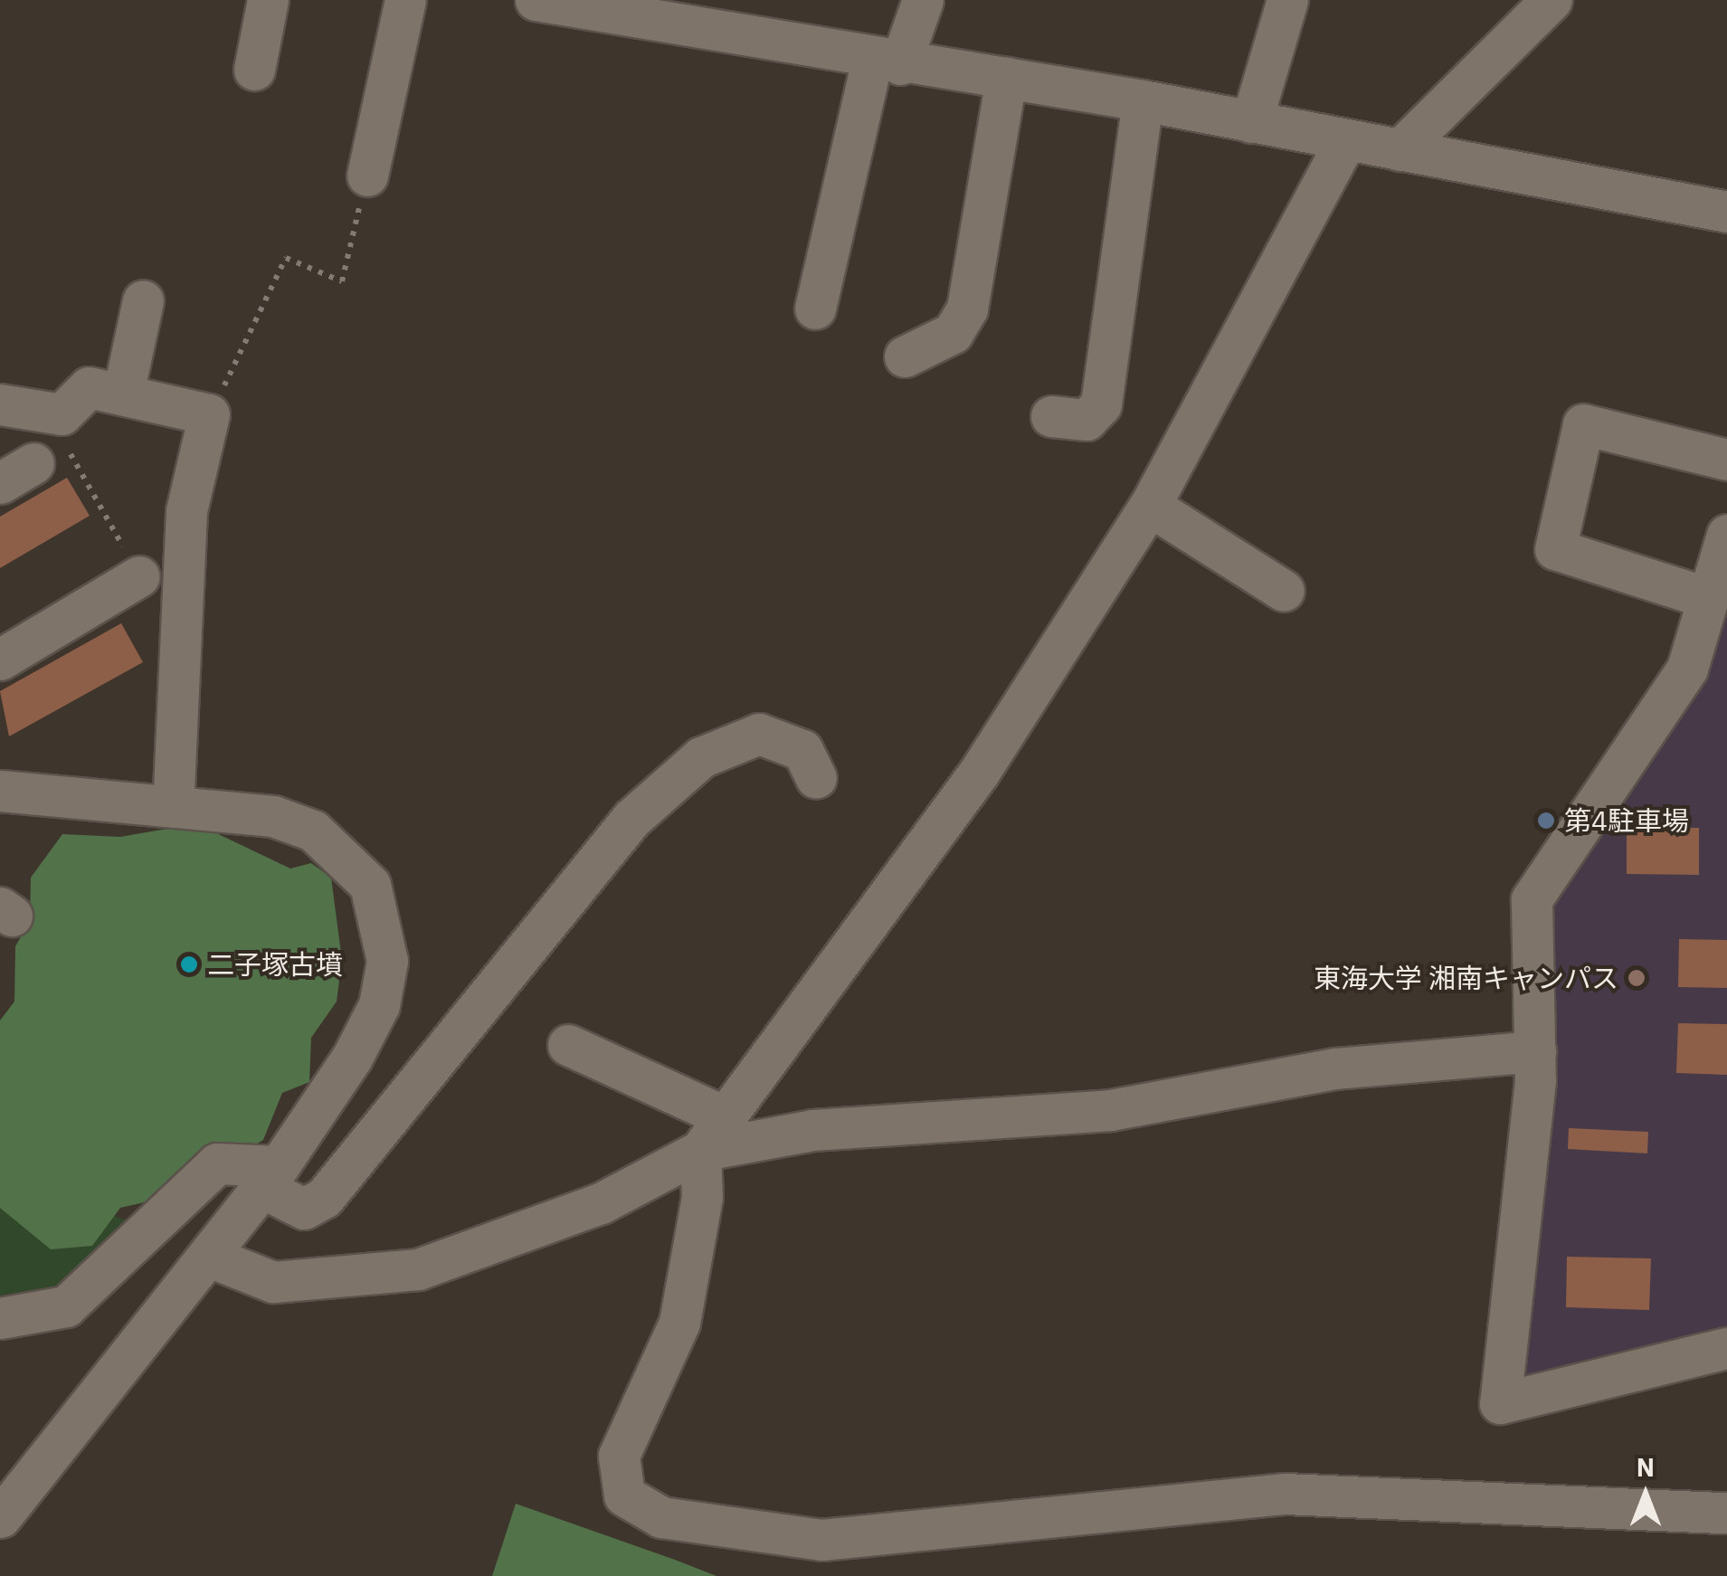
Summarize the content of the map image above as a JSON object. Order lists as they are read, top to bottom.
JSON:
{
  "places": ["第4駐車場", "二子塚古墳", "東海大学 湘南キャンパス"],
  "north": "top"
}
